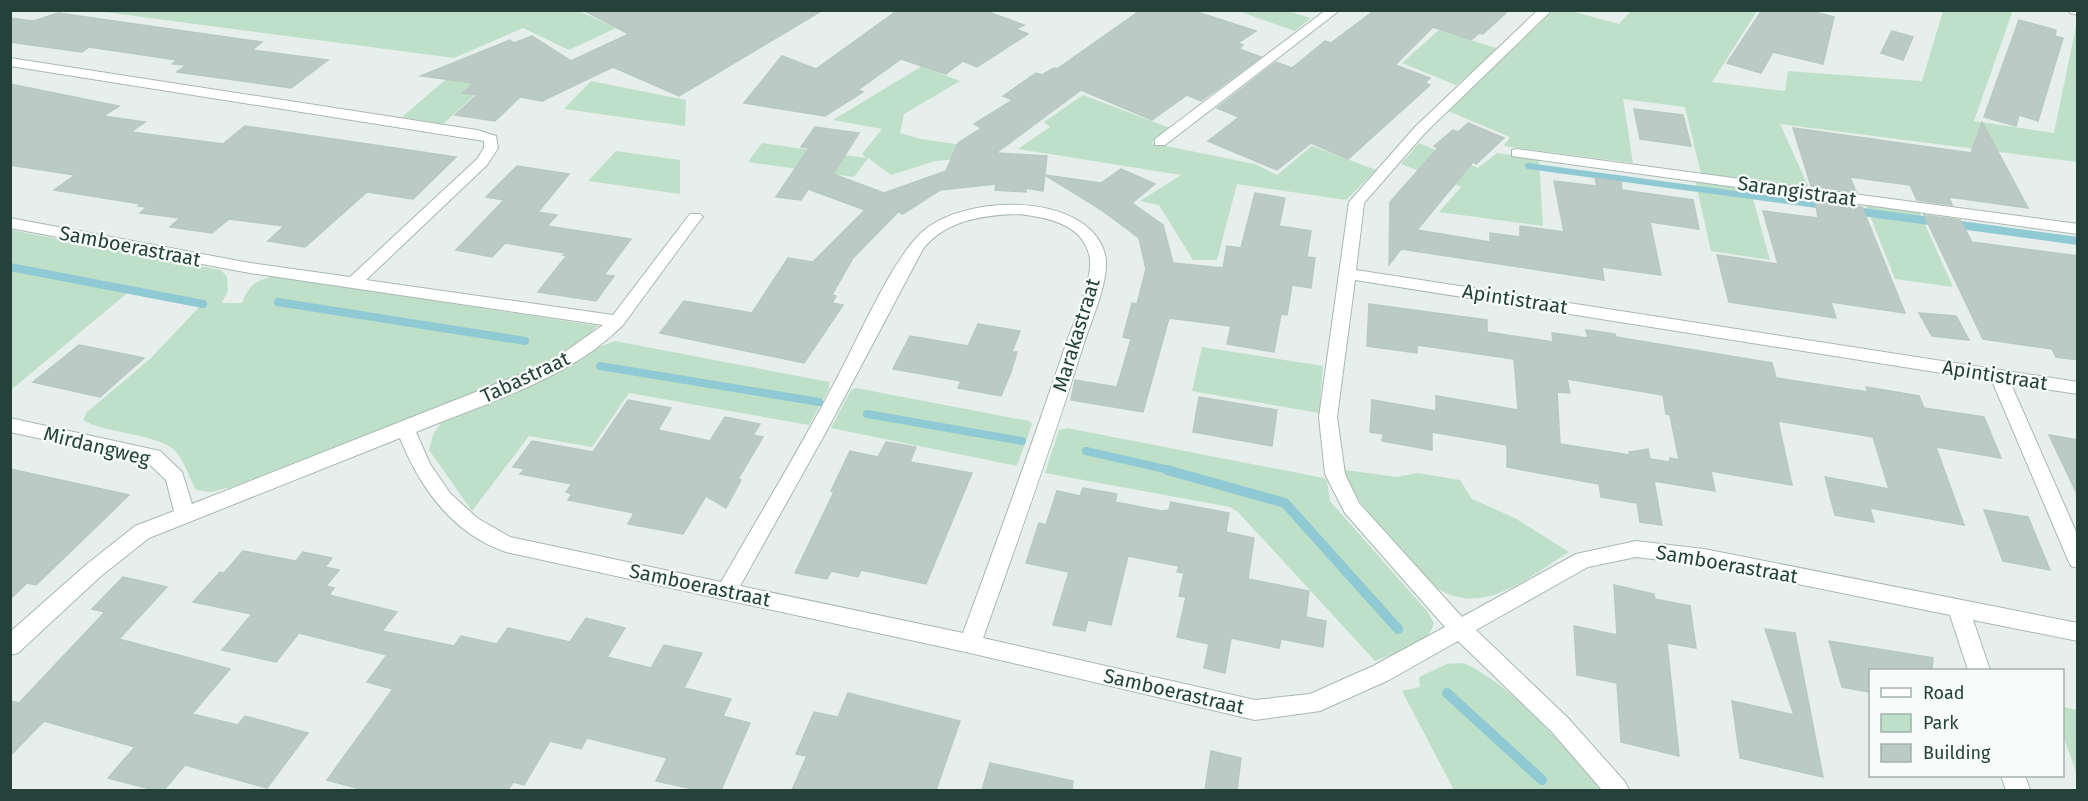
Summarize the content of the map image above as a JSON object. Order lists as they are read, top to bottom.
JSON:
{
  "streets": {
    "street": [
      "Sarangistraat",
      "Samboerastraat",
      "Apintistraat",
      "Marakastraat",
      "Tabastraat",
      "Mirdangweg"
    ]
  },
  "crossings": [
    ["Samboerastraat", "Marakastraat"],
    ["Samboerastraat", "Tabastraat"],
    ["Tabastraat", "Mirdangweg"]
  ],
  "legend": ["Road", "Park", "Building"]
}
